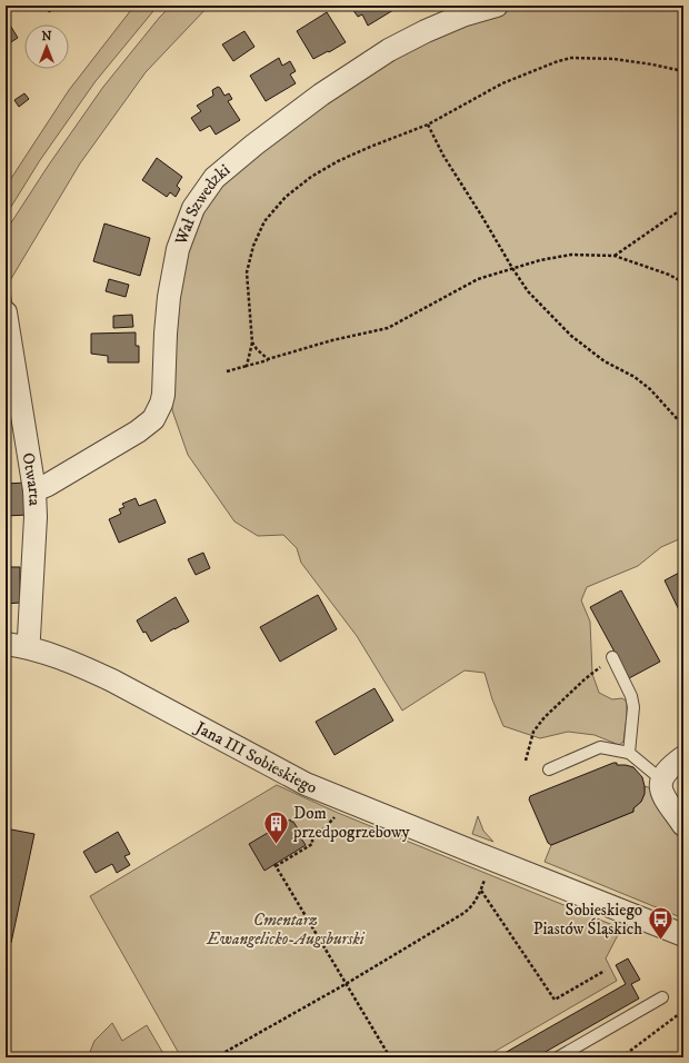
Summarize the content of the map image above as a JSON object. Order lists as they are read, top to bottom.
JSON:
{
  "streets": {
    "street": ["Wał Szwedzki", "Otwarta", "Jana III Sobieskiego"]
  },
  "crossings": [
    ["Wał Szwedzki", "Otwarta"],
    ["Otwarta", "Jana III Sobieskiego"]
  ],
  "parks": ["Cmentarz Ewangelicko-Augsburski"],
  "places": {
    "building": ["Dom przedpogrzebowy"],
    "bus stop": ["Sobieskiego Piastów Śląskich"]
  },
  "north": "top"
}
